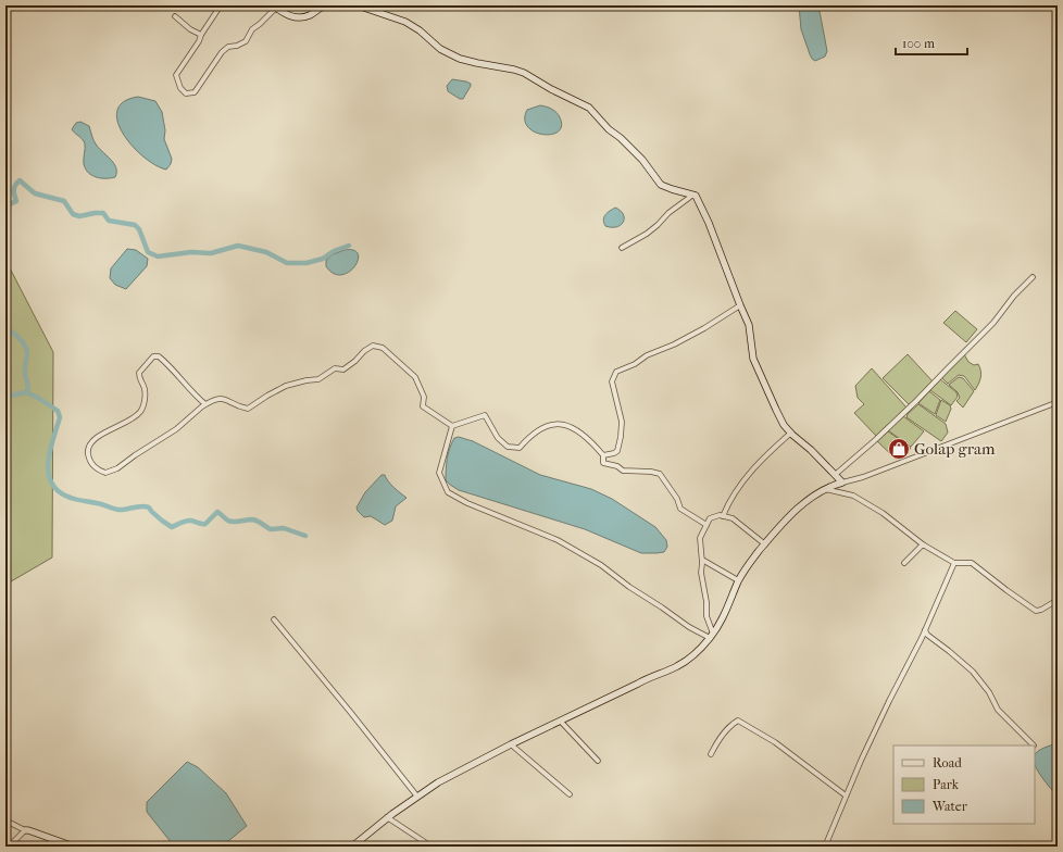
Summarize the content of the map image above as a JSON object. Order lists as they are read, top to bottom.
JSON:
{
  "places": {
    "shop": ["Golap gram"]
  },
  "legend": ["Road", "Park", "Water"],
  "scale_bar": "100 m"
}
